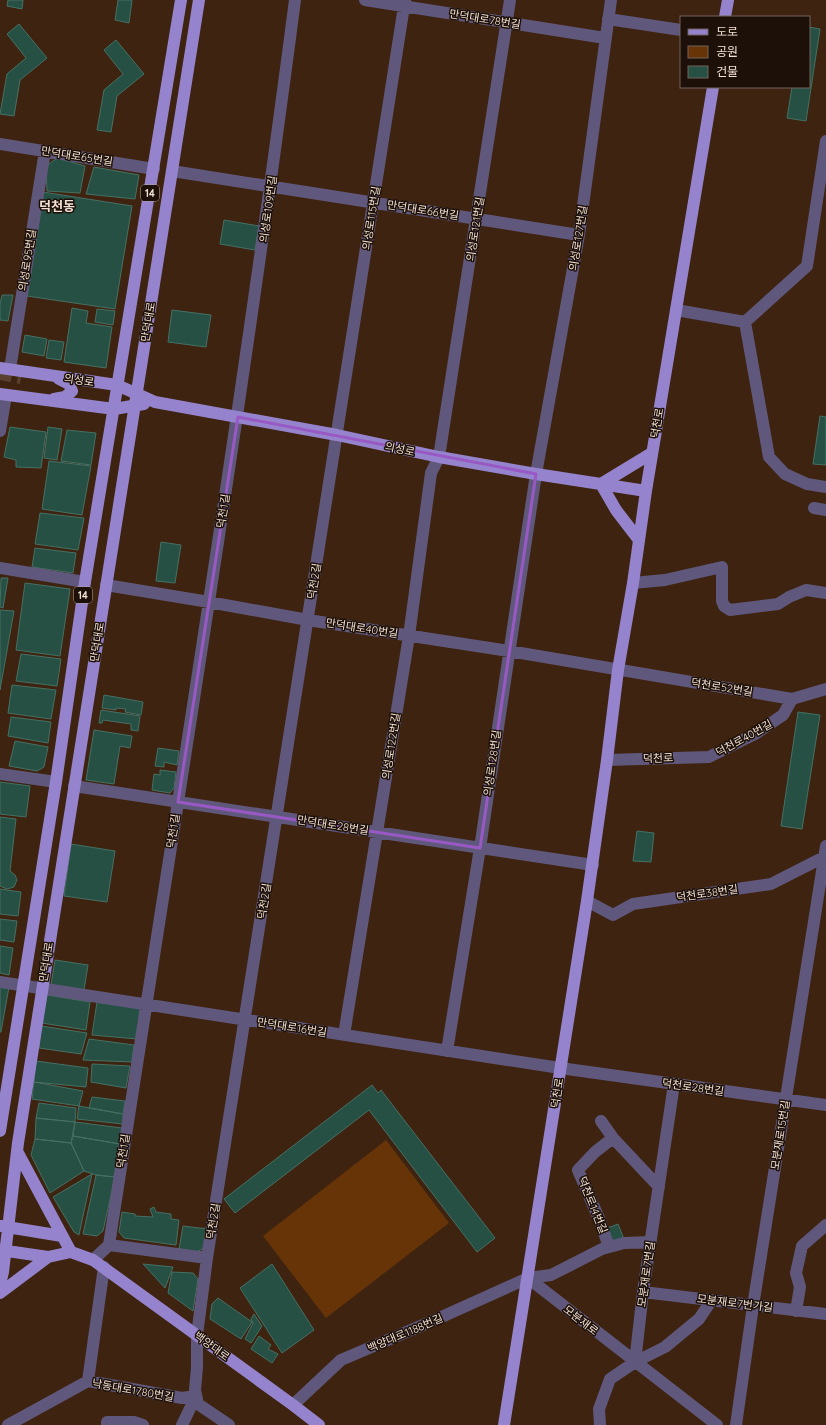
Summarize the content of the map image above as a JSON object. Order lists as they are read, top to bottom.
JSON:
{
  "streets": {
    "main road": [
      "14",
      "만덕대로",
      "의성로",
      "덕천로",
      "백양대로"
    ],
    "street": [
      "만덕대로78번길",
      "만덕대로65번길",
      "의성로109번길",
      "만덕대로66번길",
      "의성로115번길",
      "의성로121번길",
      "의성로127번길",
      "의성로95번길",
      "덕천1길",
      "덕천2길",
      "만덕대로40번길",
      "덕천로52번길",
      "덕천로40번길",
      "의성로122번길",
      "의성로128번길",
      "만덕대로28번길",
      "덕천로38번길",
      "만덕대로16번길",
      "덕천로28번길",
      "모분재로15번길",
      "덕천로14번길",
      "모분재로7번길",
      "모분재로7번가길",
      "모분재로",
      "백양대로1188번길",
      "낙동대로1780번길"
    ]
  },
  "crossings": [
    ["만덕대로78번길", "의성로115번길"],
    ["만덕대로78번길", "의성로121번길"],
    ["만덕대로78번길", "의성로127번길"],
    ["만덕대로65번길", "의성로95번길"],
    ["만덕대로65번길", "만덕대로"],
    ["의성로109번길", "만덕대로66번길"],
    ["의성로109번길", "의성로"],
    ["의성로109번길", "덕천1길"],
    ["만덕대로66번길", "의성로115번길"],
    ["만덕대로66번길", "의성로121번길"],
    ["만덕대로66번길", "의성로127번길"],
    ["만덕대로66번길", "만덕대로"],
    ["의성로115번길", "의성로"],
    ["의성로115번길", "덕천2길"],
    ["의성로121번길", "의성로"],
    ["의성로121번길", "의성로122번길"],
    ["의성로127번길", "의성로"],
    ["의성로127번길", "의성로128번길"],
    ["의성로95번길", "의성로"],
    ["만덕대로", "의성로"],
    ["만덕대로", "만덕대로40번길"],
    ["만덕대로", "만덕대로28번길"],
    ["만덕대로", "만덕대로16번길"],
    ["의성로", "덕천로"],
    ["의성로", "덕천1길"],
    ["의성로", "덕천2길"],
    ["의성로", "의성로122번길"],
    ["의성로", "의성로128번길"],
    ["덕천로", "만덕대로40번길"],
    ["덕천로", "덕천로52번길"],
    ["덕천로", "덕천로40번길"],
    ["덕천로", "만덕대로28번길"],
    ["덕천로", "덕천로38번길"],
    ["덕천로", "만덕대로16번길"],
    ["덕천로", "덕천로28번길"],
    ["덕천로", "덕천로14번길"],
    ["덕천로", "모분재로"],
    ["덕천로", "백양대로1188번길"],
    ["덕천1길", "만덕대로40번길"],
    ["덕천1길", "만덕대로28번길"],
    ["덕천1길", "만덕대로16번길"],
    ["덕천2길", "만덕대로40번길"],
    ["덕천2길", "만덕대로28번길"],
    ["덕천2길", "만덕대로16번길"],
    ["덕천2길", "백양대로"],
    ["덕천2길", "낙동대로1780번길"],
    ["만덕대로40번길", "덕천로52번길"],
    ["만덕대로40번길", "의성로122번길"],
    ["만덕대로40번길", "의성로128번길"],
    ["덕천로52번길", "덕천로40번길"],
    ["의성로122번길", "만덕대로28번길"],
    ["의성로122번길", "만덕대로16번길"],
    ["의성로128번길", "만덕대로28번길"],
    ["의성로128번길", "만덕대로16번길"],
    ["덕천로38번길", "모분재로15번길"],
    ["만덕대로16번길", "덕천로28번길"],
    ["덕천로28번길", "모분재로15번길"],
    ["덕천로28번길", "모분재로7번길"],
    ["모분재로15번길", "모분재로7번가길"],
    ["덕천로14번길", "모분재로"],
    ["덕천로14번길", "백양대로1188번길"],
    ["모분재로7번길", "모분재로7번가길"],
    ["모분재로7번길", "모분재로"],
    ["모분재로", "백양대로1188번길"],
    ["백양대로1188번길", "백양대로"]
  ],
  "districts": ["덕천동"],
  "legend": ["도로", "공원", "건물"]
}
